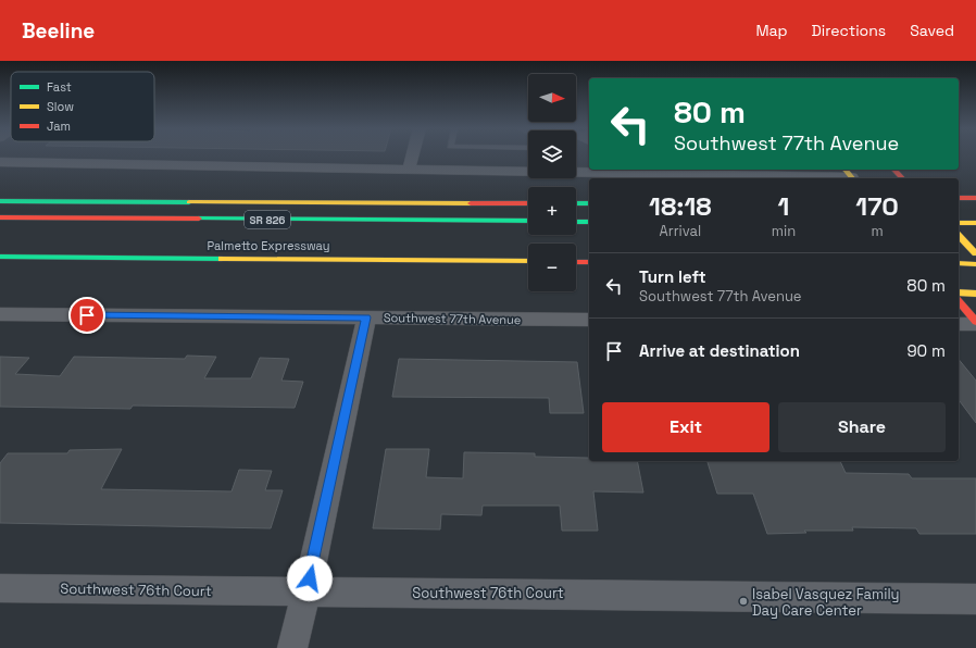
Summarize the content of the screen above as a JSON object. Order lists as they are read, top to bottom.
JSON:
{
  "streets": {
    "main road": ["SR 826", "Palmetto Expressway"],
    "street": ["Southwest 77th Avenue", "Southwest 76th Court"]
  },
  "places": ["Isabel Vasquez Family Day Care Center"],
  "legend": ["Fast", "Slow", "Jam"],
  "north": "right",
  "page": {
    "header": "Beeline",
    "nav": ["Map", "Directions", "Saved"],
    "map_buttons": ["+", "−"],
    "turn": ["80 m", "Southwest 77th Avenue"],
    "eta": [
      "18:18",
      "Arrival",
      "1",
      "min",
      "170",
      "m"
    ],
    "list": [
      {
        "name": "Turn left",
        "note": "Southwest 77th Avenue",
        "value": "80 m"
      },
      {
        "name": "Arrive at destination",
        "value": "90 m"
      }
    ],
    "buttons": ["Exit", "Share"]
  }
}
